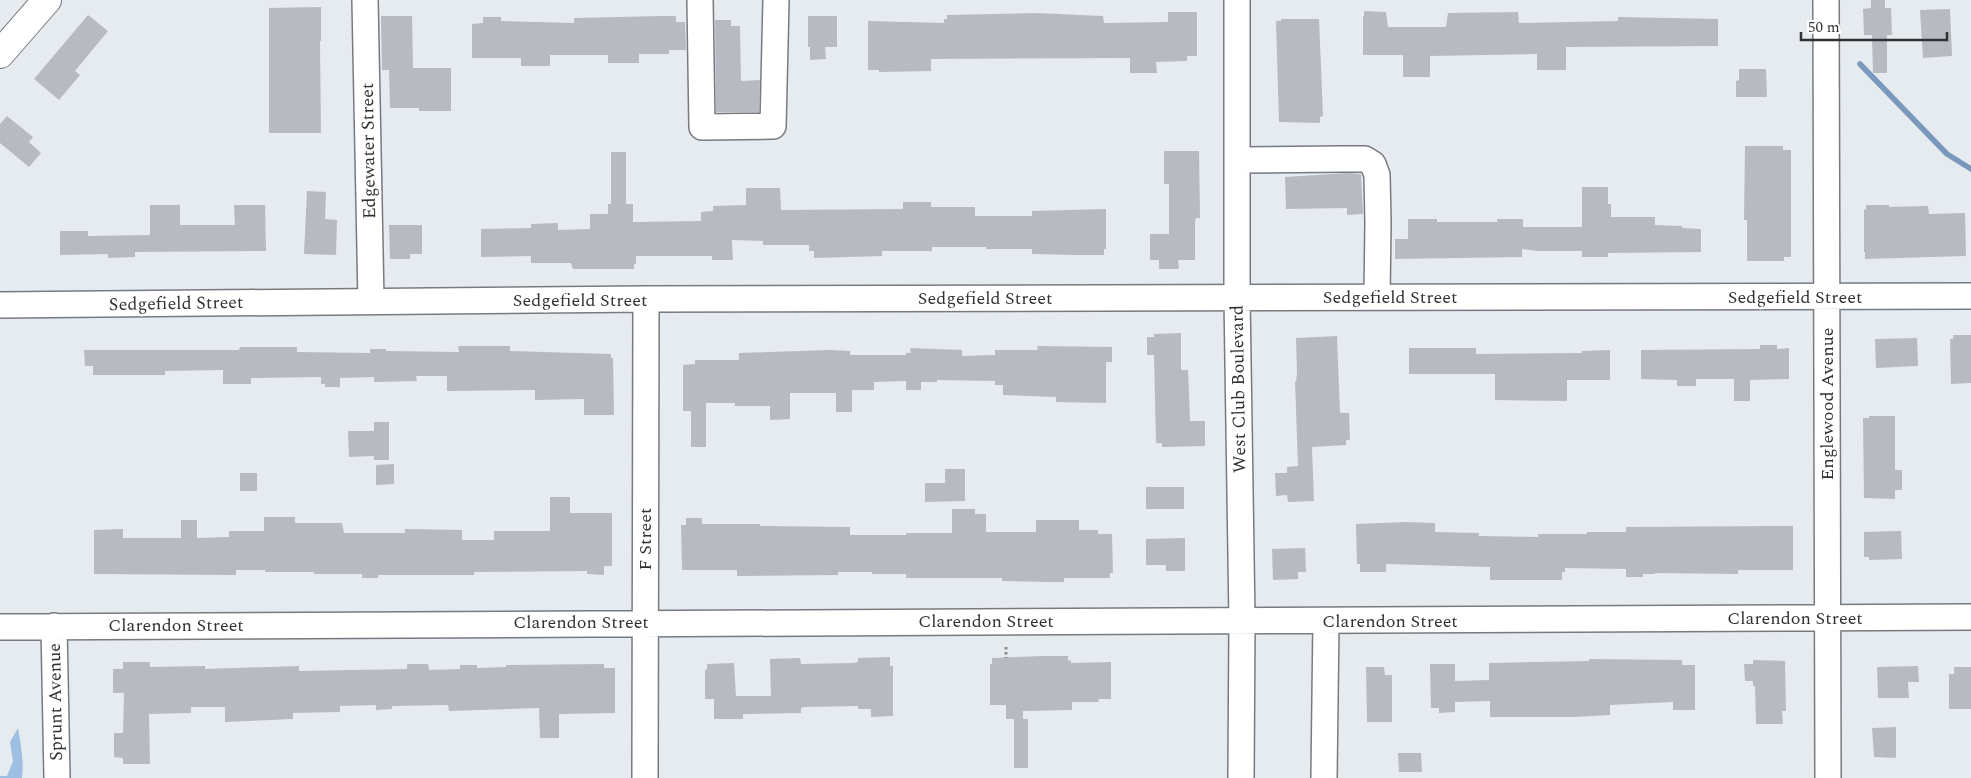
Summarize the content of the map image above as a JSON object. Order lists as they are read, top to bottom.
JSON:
{
  "streets": {
    "street": [
      "Edgewater Street",
      "Sedgefield Street",
      "West Club Boulevard",
      "Englewood Avenue",
      "F Street",
      "Clarendon Street",
      "Sprunt Avenue"
    ]
  },
  "crossings": [
    ["Edgewater Street", "Sedgefield Street"],
    ["Sedgefield Street", "West Club Boulevard"],
    ["Sedgefield Street", "Englewood Avenue"],
    ["Sedgefield Street", "F Street"],
    ["West Club Boulevard", "Clarendon Street"],
    ["Englewood Avenue", "Clarendon Street"],
    ["F Street", "Clarendon Street"],
    ["Clarendon Street", "Sprunt Avenue"]
  ],
  "scale_bar": "50 m"
}
